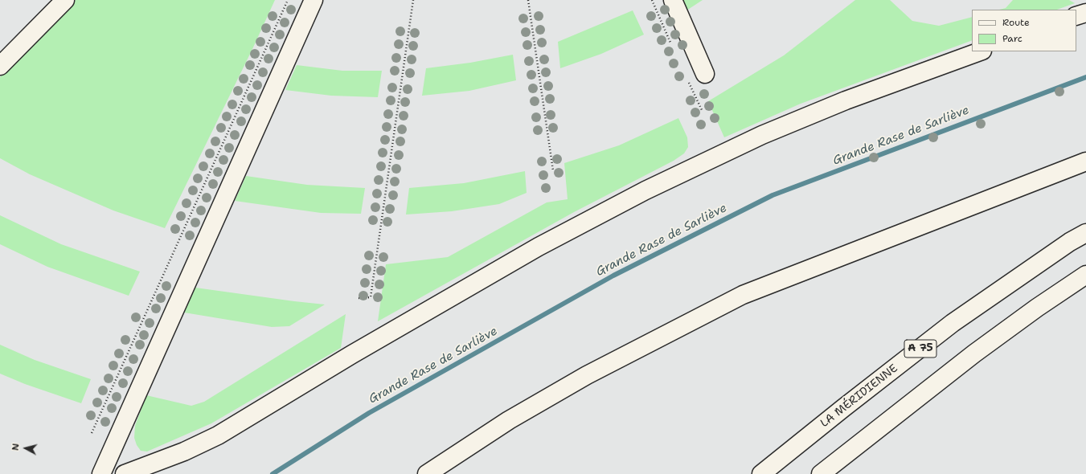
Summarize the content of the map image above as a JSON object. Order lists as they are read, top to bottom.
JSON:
{
  "streets": {
    "main road": ["A 75", "LA MÉRIDIENNE"]
  },
  "water": ["Grande Rase de Sarliève"],
  "legend": ["Route", "Parc"],
  "north": "left"
}
